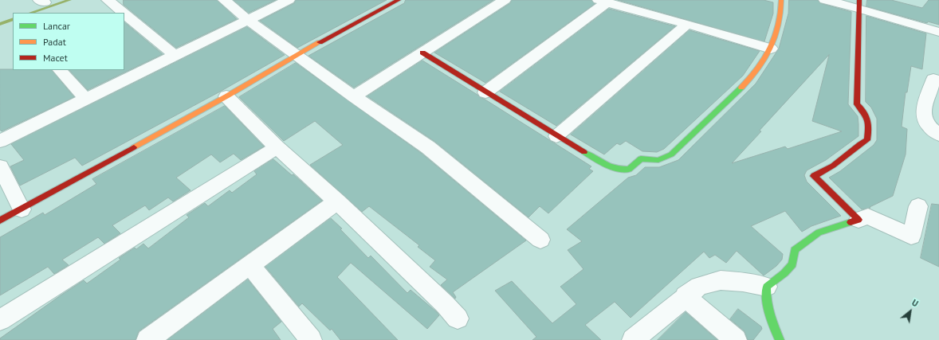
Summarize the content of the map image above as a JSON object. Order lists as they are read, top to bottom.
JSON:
{
  "legend": ["Lancar", "Padat", "Macet"],
  "north": "top right"
}
